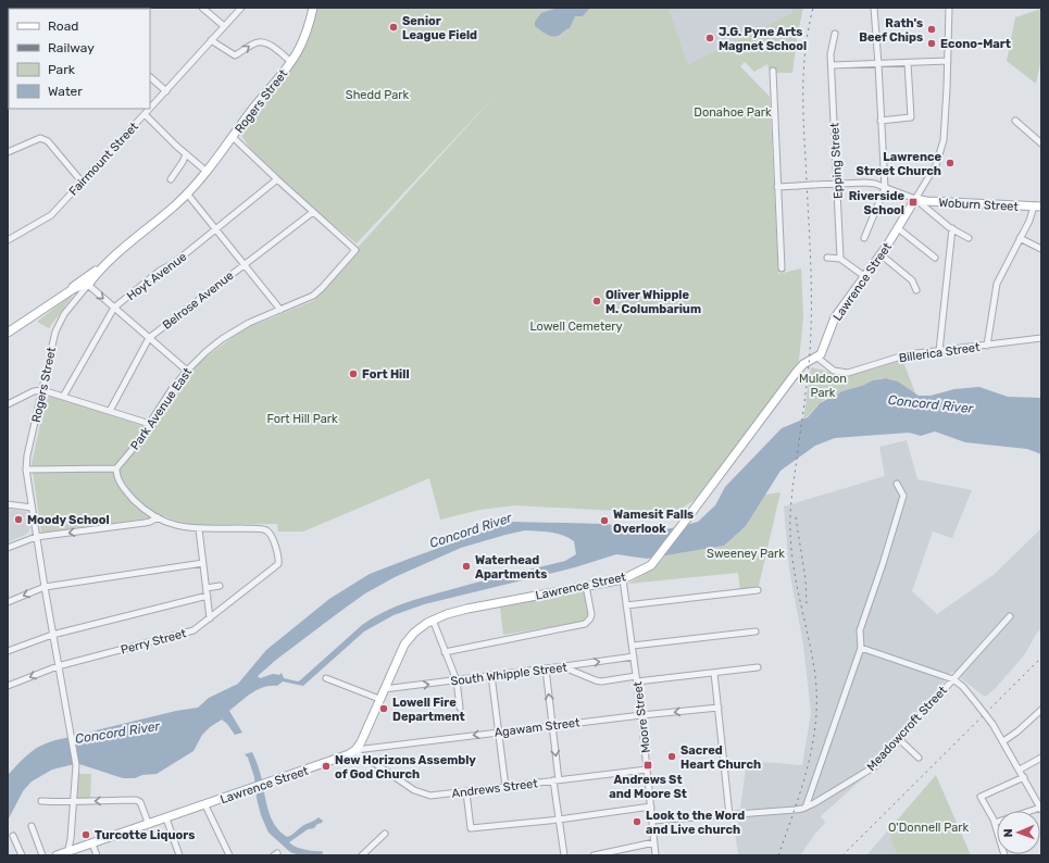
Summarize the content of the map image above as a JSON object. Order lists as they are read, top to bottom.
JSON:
{
  "streets": {
    "main road": ["Rogers Street", "Woburn Street", "Lawrence Street"],
    "street": [
      "Fairmount Street",
      "Epping Street",
      "Hoyt Avenue",
      "Belrose Avenue",
      "Billerica Street",
      "Park Avenue East",
      "Perry Street",
      "South Whipple Street",
      "Moore Street",
      "Agawam Street",
      "Meadowcroft Street",
      "Andrews Street"
    ]
  },
  "crossings": [
    ["Rogers Street", "Lawrence Street"],
    ["Rogers Street", "Perry Street"],
    ["Woburn Street", "Lawrence Street"],
    ["Lawrence Street", "Billerica Street"],
    ["Lawrence Street", "South Whipple Street"],
    ["Lawrence Street", "Moore Street"],
    ["Lawrence Street", "Agawam Street"],
    ["Lawrence Street", "Andrews Street"],
    ["Belrose Avenue", "Park Avenue East"],
    ["South Whipple Street", "Moore Street"],
    ["Moore Street", "Agawam Street"],
    ["Moore Street", "Meadowcroft Street"],
    ["Moore Street", "Andrews Street"],
    ["Agawam Street", "Andrews Street"]
  ],
  "water": ["Concord River"],
  "parks": [
    "Shedd Park",
    "Donahoe Park",
    "Lowell Cemetery",
    "Muldoon Park",
    "Fort Hill Park",
    "Sweeney Park",
    "O'Donnell Park"
  ],
  "places": {
    "other": [
      "Senior League Field",
      "Rath's Beef Chips",
      "J.G. Pyne Arts Magnet School",
      "Econo-Mart",
      "Lawrence Street Church",
      "Oliver Whipple M. Columbarium",
      "Fort Hill",
      "Moody School",
      "Wamesit Falls Overlook",
      "Waterhead Apartments",
      "Lowell Fire Department",
      "Sacred Heart Church",
      "New Horizons Assembly of God Church",
      "Look to the Word and Live church",
      "Turcotte Liquors"
    ],
    "transit": ["Riverside School", "Andrews St and Moore St"]
  },
  "legend": [
    "Road",
    "Railway",
    "Park",
    "Water"
  ],
  "north": "left"
}
